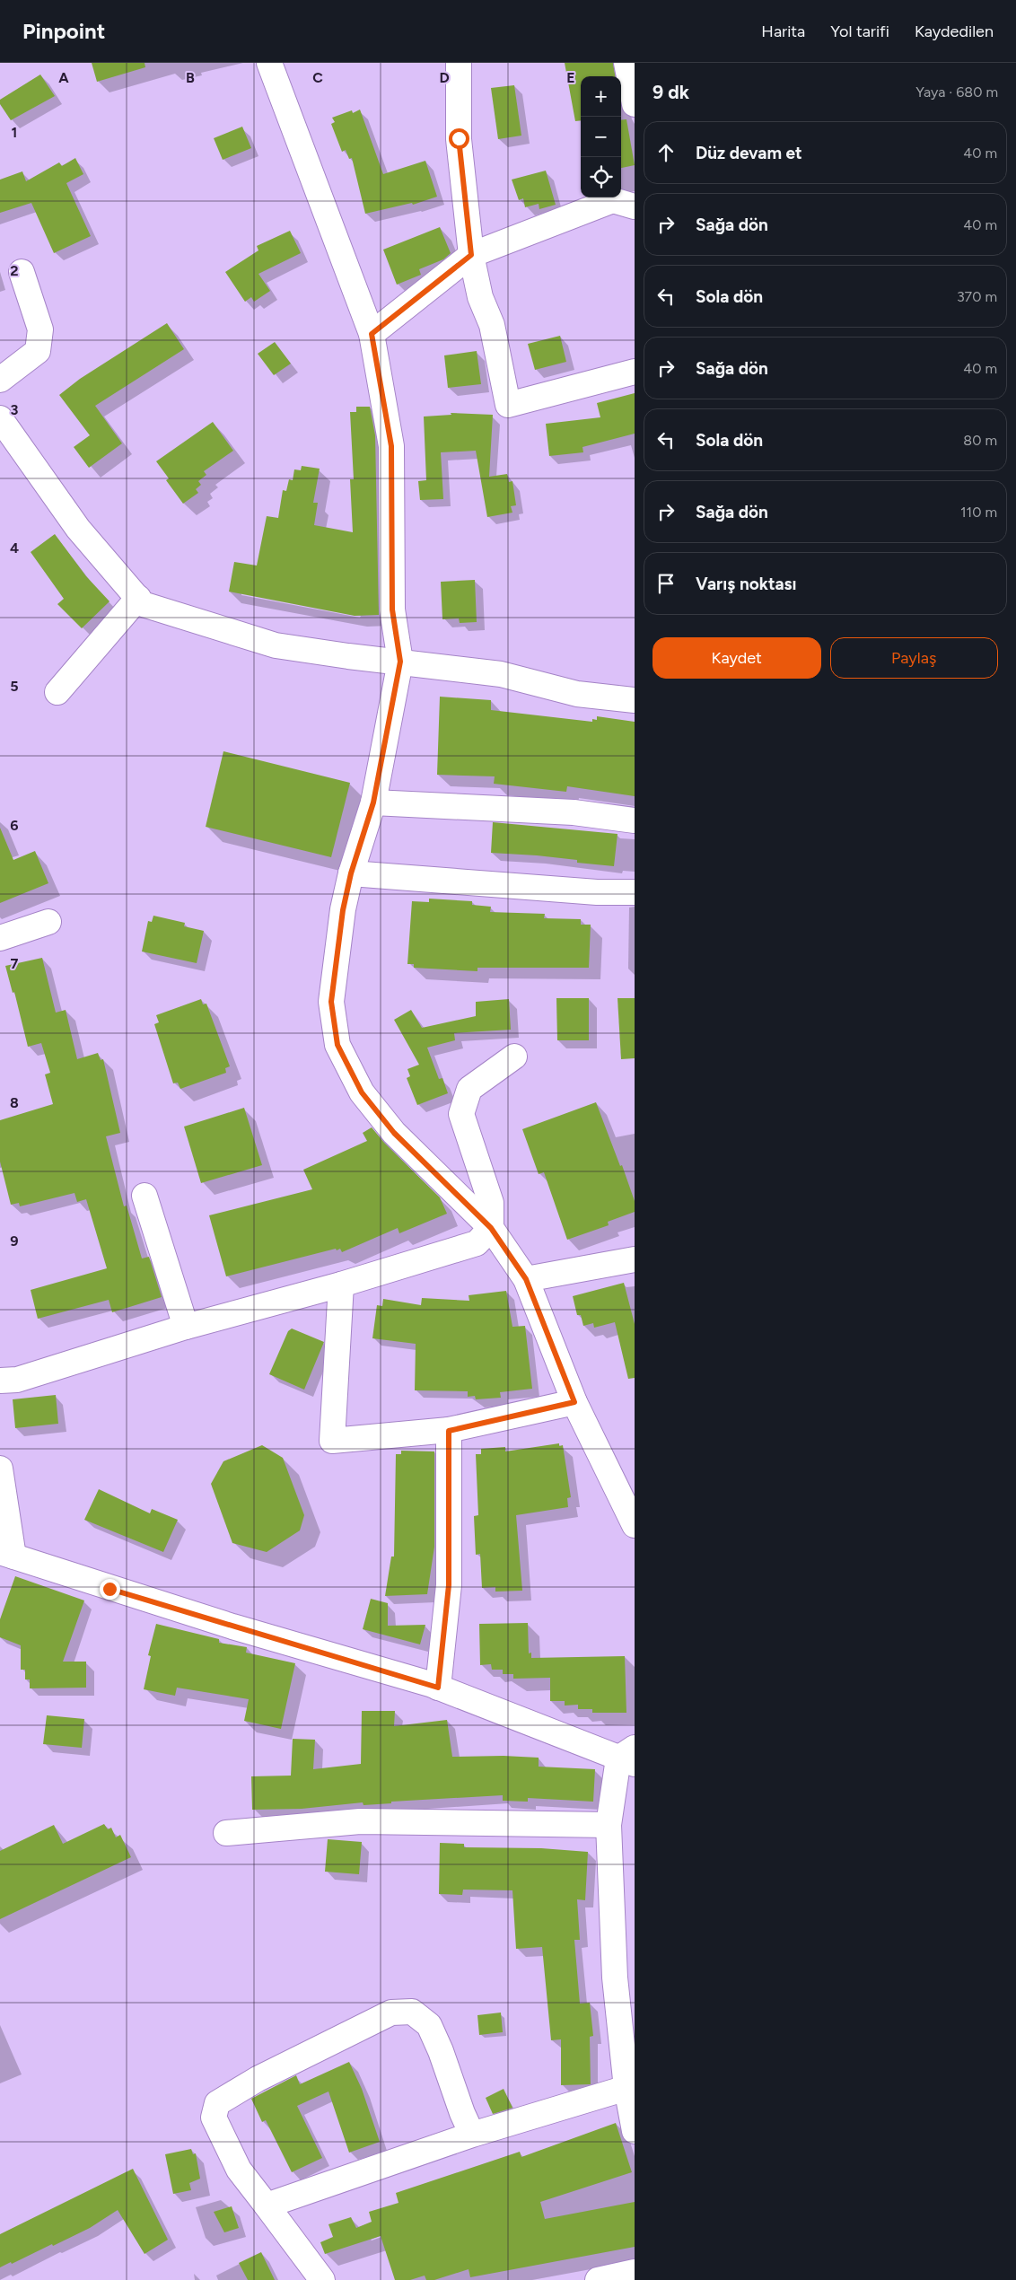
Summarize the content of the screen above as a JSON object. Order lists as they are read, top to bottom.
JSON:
{
  "page": {
    "header": "Pinpoint",
    "nav": ["Harita", "Yol tarifi", "Kaydedilen"],
    "heading": ["9 dk", "Yaya · 680 m"],
    "map_buttons": ["+", "−"],
    "list": [
      ["Düz devam et", "40 m"],
      ["Sağa dön", "40 m"],
      ["Sola dön", "370 m"],
      ["Sağa dön", "40 m"],
      ["Sola dön", "80 m"],
      ["Sağa dön", "110 m"],
      "Varış noktası"
    ],
    "buttons": ["Kaydet", "Paylaş"]
  },
  "grid": {
    "columns": [
      "A",
      "B",
      "C",
      "D",
      "E"
    ],
    "rows": [
      "1",
      "2",
      "3",
      "4",
      "5",
      "6",
      "7",
      "8",
      "9"
    ]
  }
}
